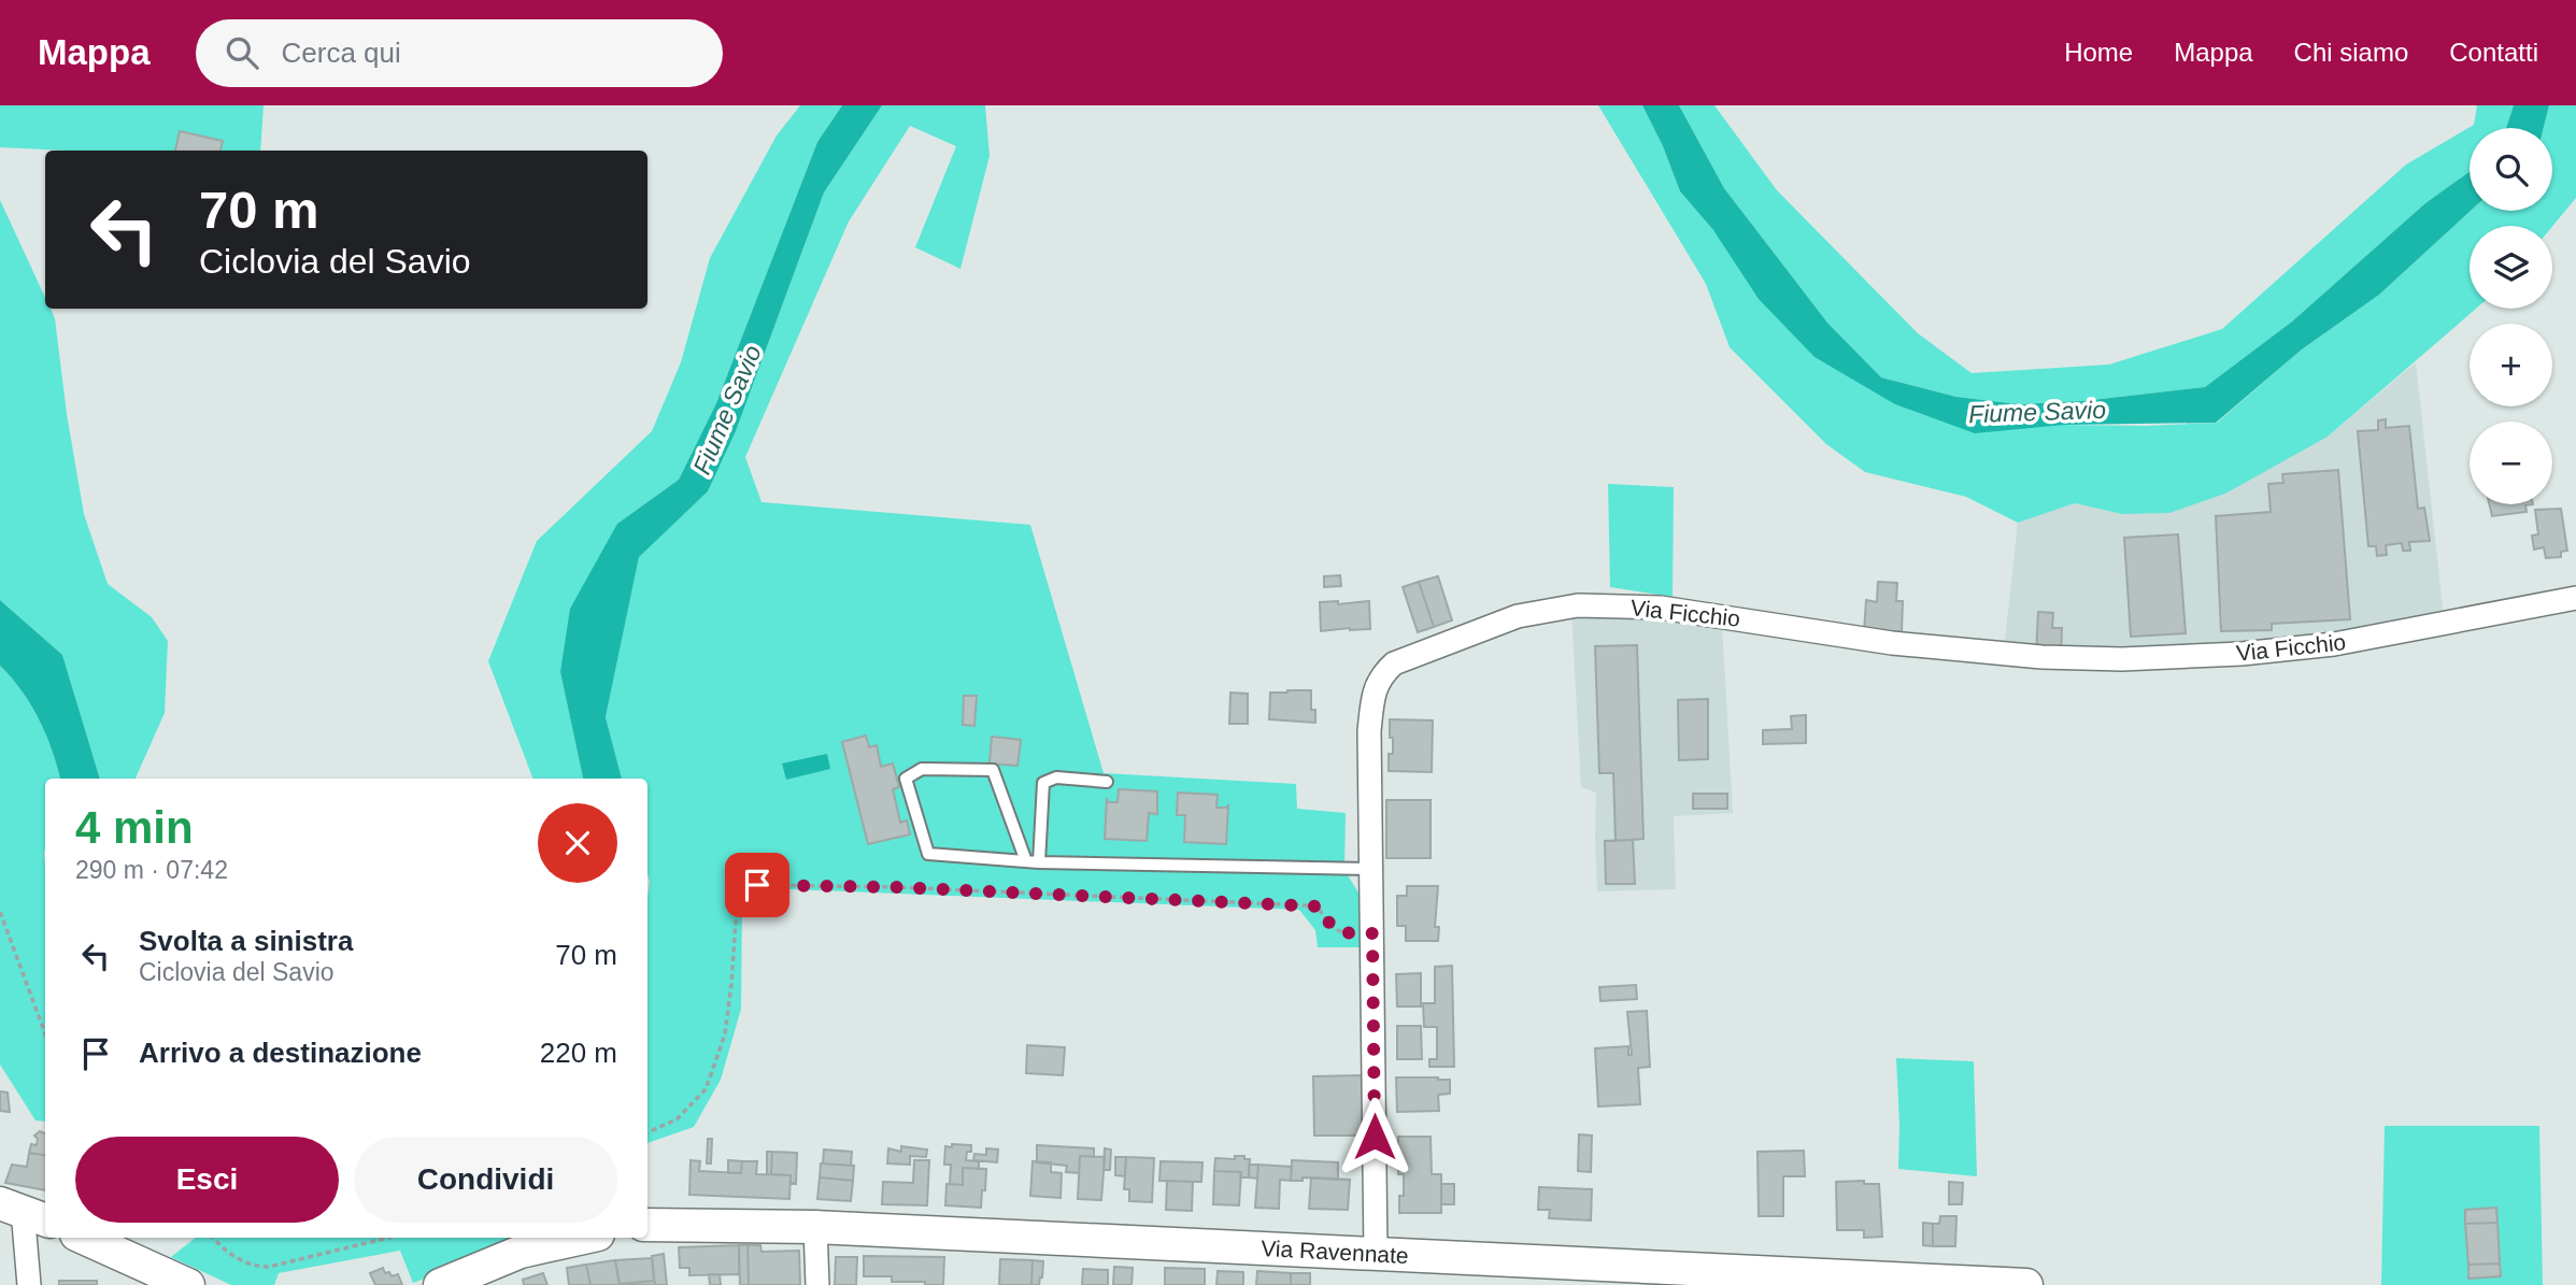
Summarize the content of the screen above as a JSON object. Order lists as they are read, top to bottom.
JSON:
{
  "streets": {
    "main road": ["Via Ravennate"],
    "street": ["Via Ficchio"]
  },
  "crossings": [
    ["Via Ficchio", "Via Ravennate"]
  ],
  "water": ["Fiume Savio"],
  "page": {
    "header": "Mappa",
    "search": "Cerca qui",
    "nav": [
      "Home",
      "Mappa",
      "Chi siamo",
      "Contatti"
    ],
    "map_buttons": ["+", "−"],
    "turn": ["70 m", "Ciclovia del Savio"],
    "heading": ["4 min", "290 m · 07:42"],
    "list": [
      {
        "name": "Svolta a sinistra",
        "note": "Ciclovia del Savio",
        "value": "70 m"
      },
      {
        "name": "Arrivo a destinazione",
        "value": "220 m"
      }
    ],
    "buttons": ["Esci", "Condividi"]
  }
}
